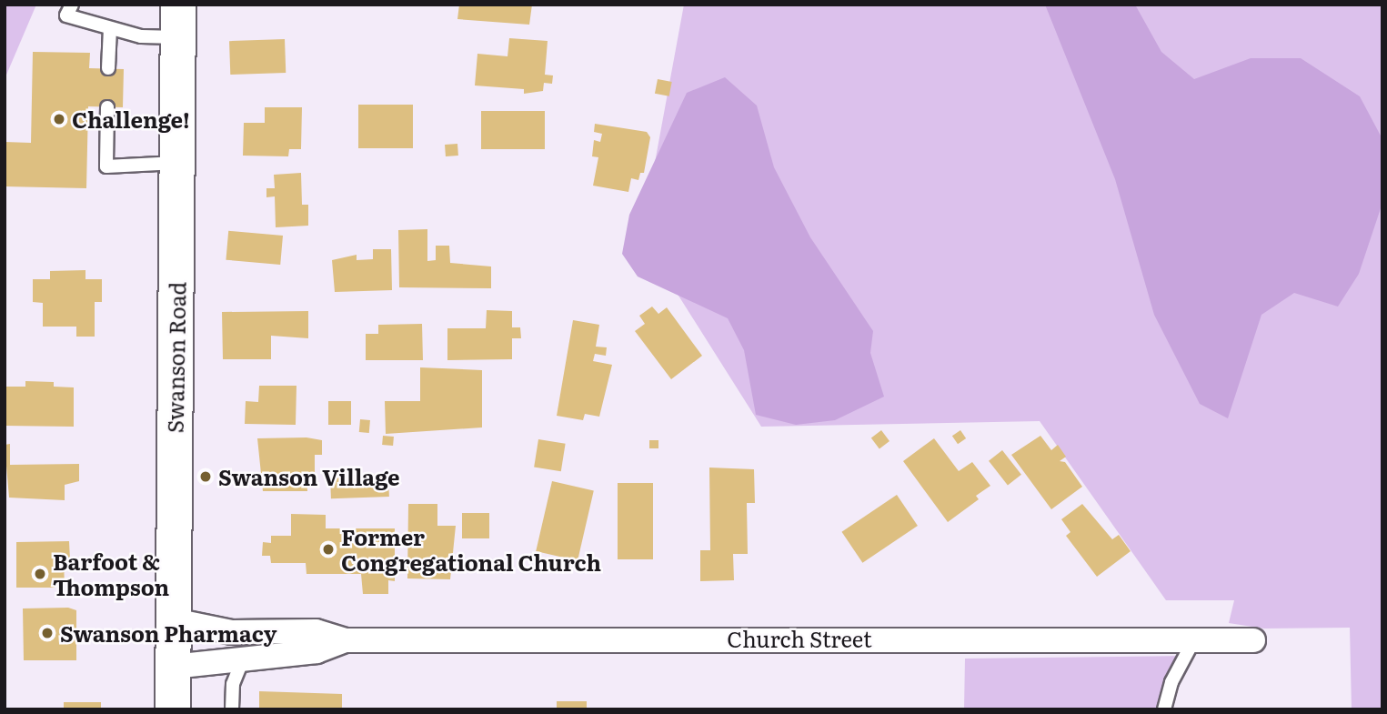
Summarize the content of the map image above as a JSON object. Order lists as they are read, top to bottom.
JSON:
{
  "streets": {
    "main road": ["Swanson Road"],
    "street": ["Church Street"]
  },
  "crossings": [
    ["Swanson Road", "Church Street"]
  ],
  "places": [
    "Challenge!",
    "Swanson Village",
    "Former Congregational Church",
    "Barfoot & Thompson",
    "Swanson Pharmacy"
  ]
}
